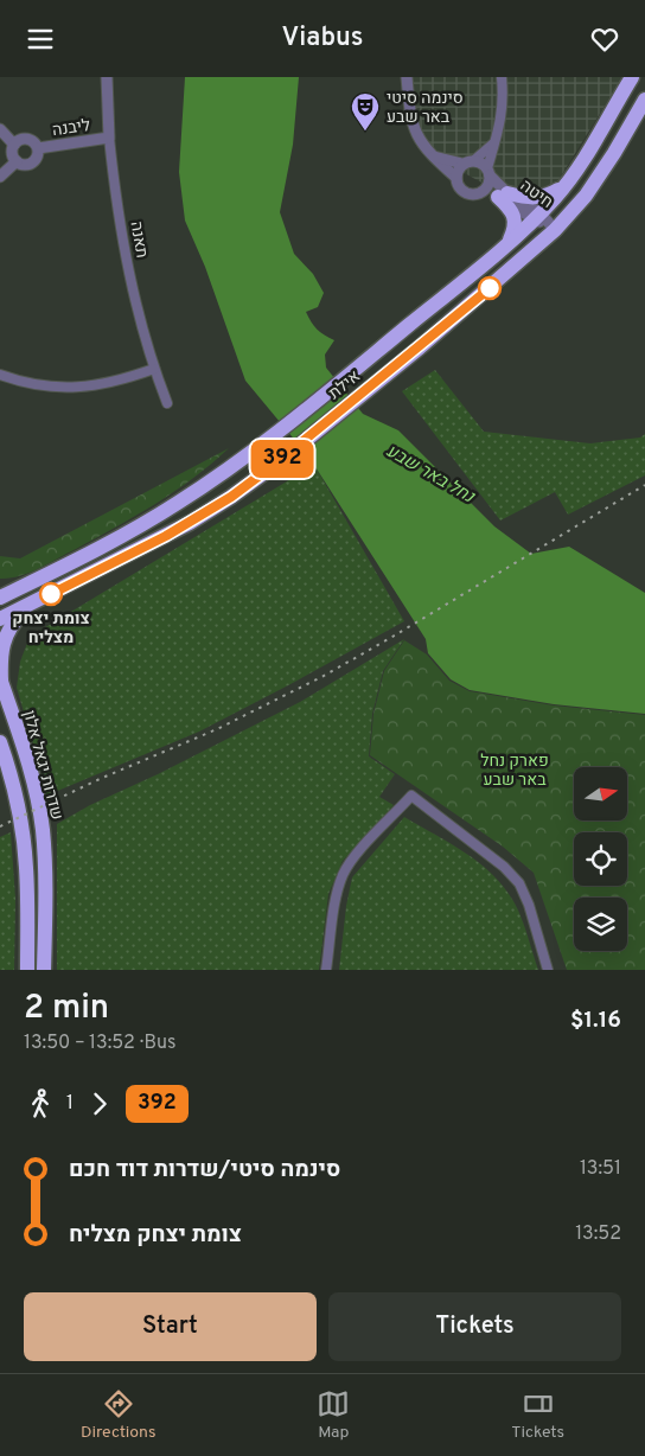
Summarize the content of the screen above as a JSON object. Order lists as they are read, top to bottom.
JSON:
{
  "streets": {
    "highway": ["אילת", "שדרות יגאל אלון"],
    "street": ["ליבנה", "חיטה", "תאנה"]
  },
  "crossings": [
    ["ליבנה", "תאנה"],
    ["חיטה", "אילת"],
    ["אילת", "שדרות יגאל אלון"]
  ],
  "water": ["נחל באר שבע"],
  "parks": ["פארק נחל באר שבע"],
  "places": {
    "theatre": ["סינמה סיטי באר שבע"],
    "other": ["צומת יצחק מצליח"]
  },
  "lines": ["bus line 392"],
  "north": "right",
  "page": {
    "header": "Viabus",
    "on_map": "392",
    "heading": ["2 min", "13:50 – 13:52 · Bus", "$1.16"],
    "legs": ["1", "392"],
    "list": [
      {
        "name": "סינמה סיטי/שדרות דוד חכם",
        "value": "13:51"
      },
      {
        "name": "צומת יצחק מצליח",
        "value": "13:52"
      }
    ],
    "buttons": ["Start", "Tickets"],
    "tabs": ["Directions", "Map", "Tickets"]
  }
}
